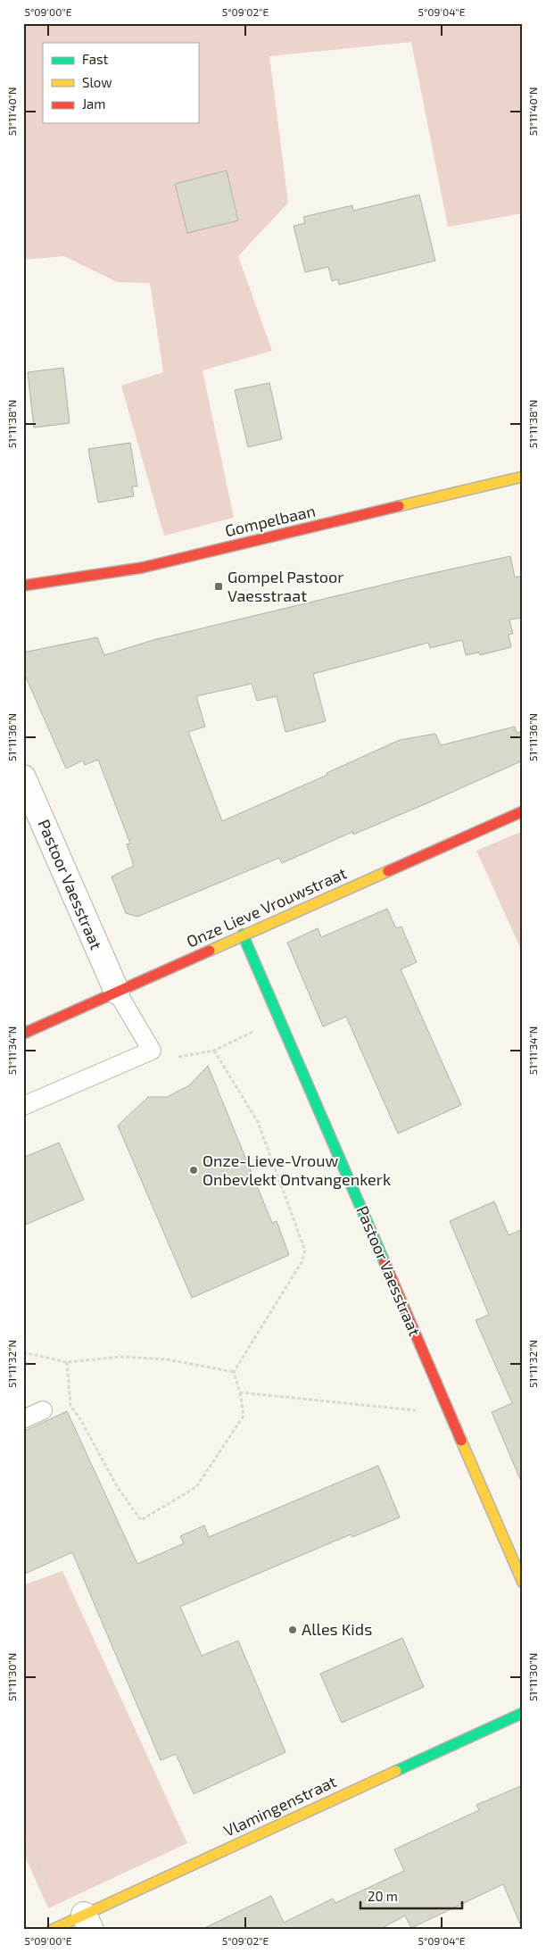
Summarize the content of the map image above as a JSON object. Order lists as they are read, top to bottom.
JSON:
{
  "streets": {
    "street": [
      "Gompelbaan",
      "Pastoor Vaesstraat",
      "Onze Lieve Vrouwstraat",
      "Vlamingenstraat"
    ]
  },
  "crossings": [
    ["Pastoor Vaesstraat", "Onze Lieve Vrouwstraat"]
  ],
  "places": {
    "transit": ["Gompel Pastoor Vaesstraat"],
    "other": ["Onze-Lieve-Vrouw Onbevlekt Ontvangenkerk", "Alles Kids"]
  },
  "legend": ["Fast", "Slow", "Jam"],
  "scale_bar": "20 m",
  "coordinates": [
    "5°09'00\"E",
    "5°09'02\"E",
    "5°09'04\"E",
    "51°11'40\"N",
    "51°11'38\"N",
    "51°11'36\"N",
    "51°11'34\"N",
    "51°11'32\"N",
    "51°11'30\"N"
  ]
}
